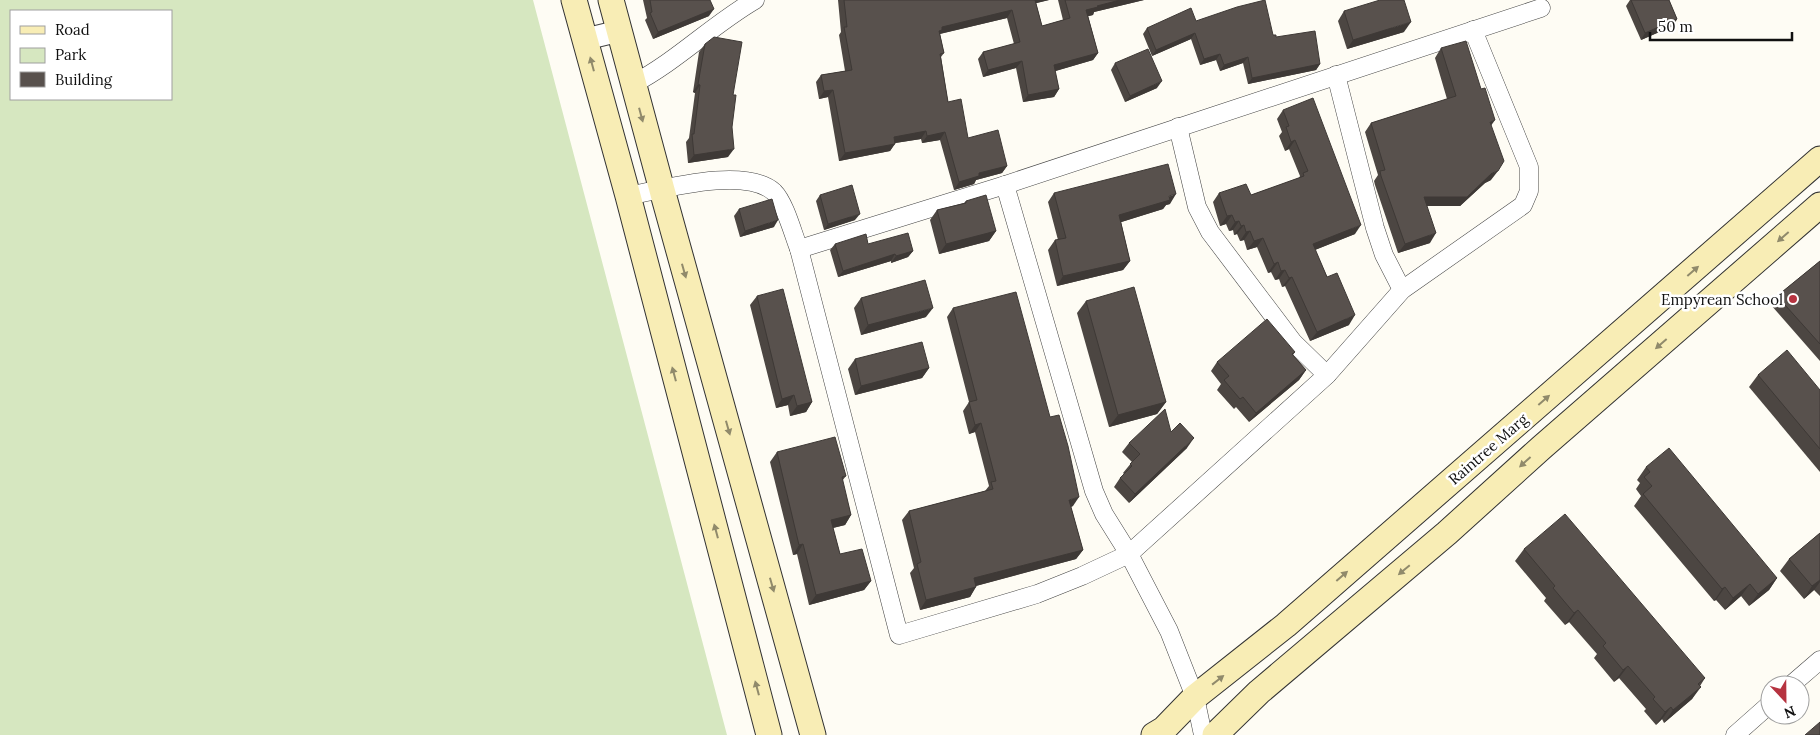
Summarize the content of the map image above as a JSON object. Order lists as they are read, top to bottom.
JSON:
{
  "streets": {
    "main road": ["Raintree Marg"]
  },
  "places": ["Empyrean School"],
  "legend": ["Road", "Park", "Building"],
  "scale_bar": "50 m",
  "north": "bottom"
}
